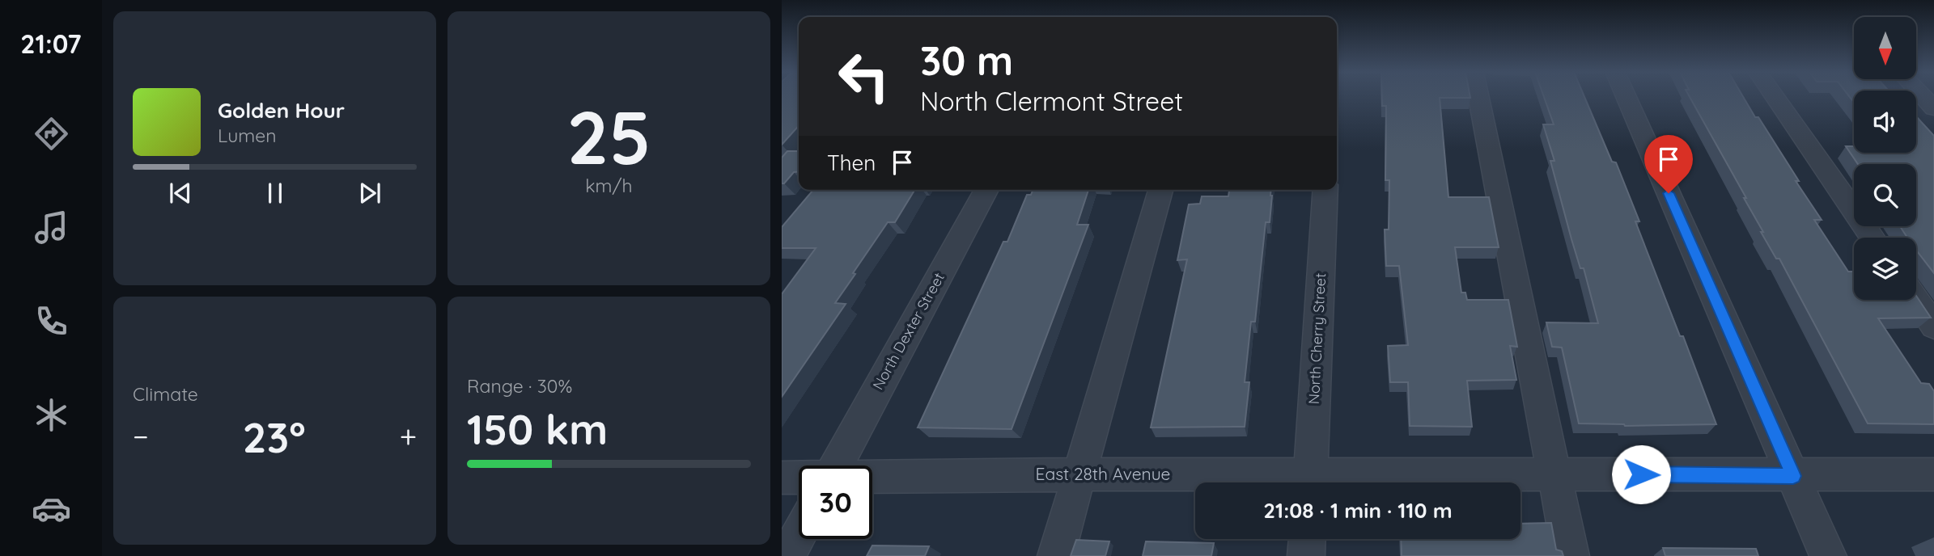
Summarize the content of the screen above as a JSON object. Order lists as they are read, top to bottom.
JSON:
{
  "streets": {
    "street": ["North Dexter Street", "North Cherry Street", "East 28th Avenue"]
  },
  "north": "bottom",
  "page": {
    "tabs": "21:07",
    "tile": [
      ["25", "km/h"],
      "Climate",
      ["Range · 30%", "150 km"]
    ],
    "turn": ["30 m", "North Clermont Street"],
    "song": ["Golden Hour", "Lumen"],
    "then": "Then",
    "heat": ["−", "23°", "+"],
    "limit": "30",
    "trip": "21:08 · 1 min · 110 m"
  }
}
